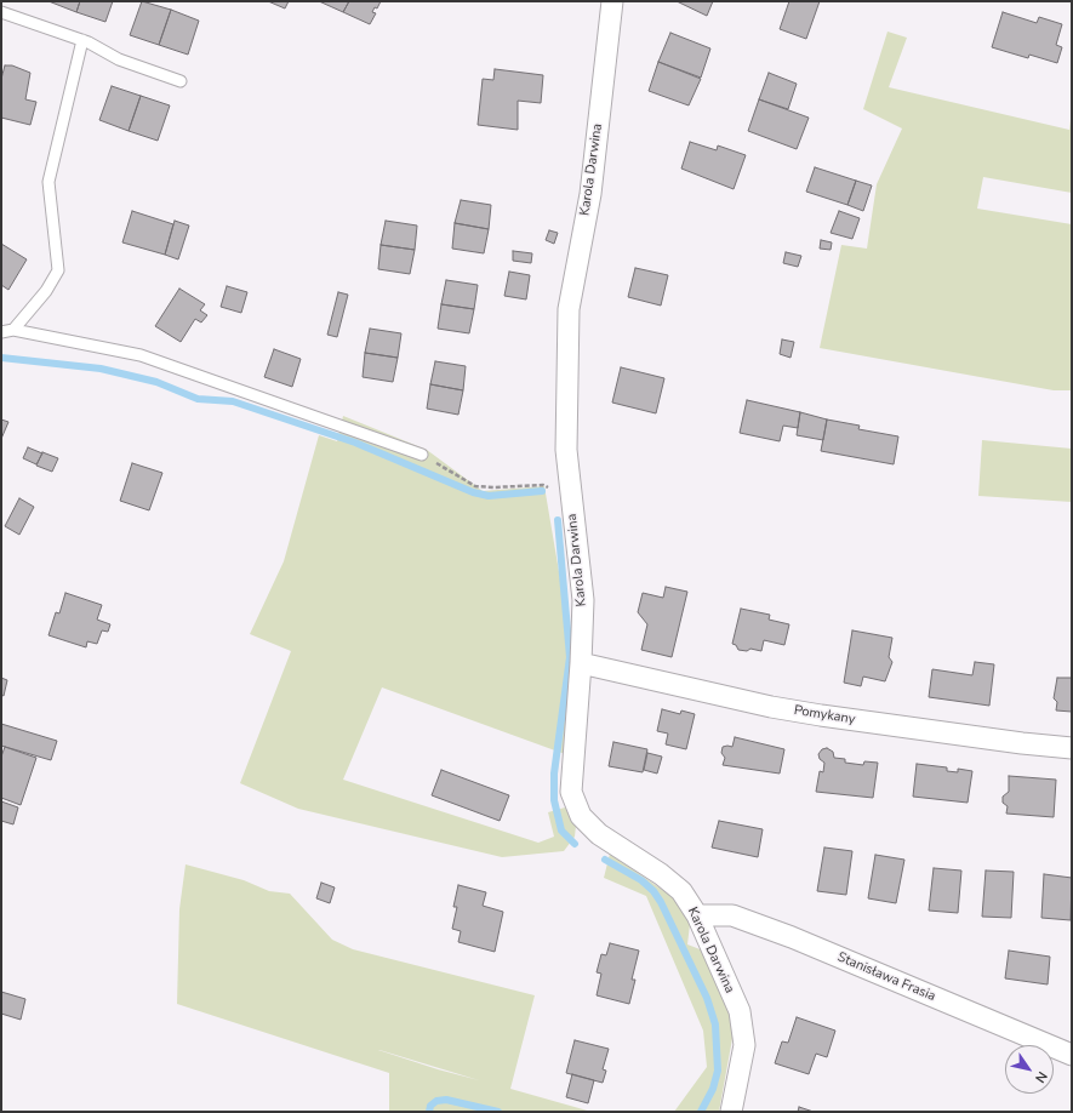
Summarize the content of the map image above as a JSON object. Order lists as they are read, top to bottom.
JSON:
{
  "streets": {
    "street": ["Karola Darwina", "Pomykany", "Stanisława Frasia"]
  },
  "crossings": [
    ["Karola Darwina", "Pomykany"],
    ["Karola Darwina", "Stanisława Frasia"]
  ],
  "north": "bottom right"
}
